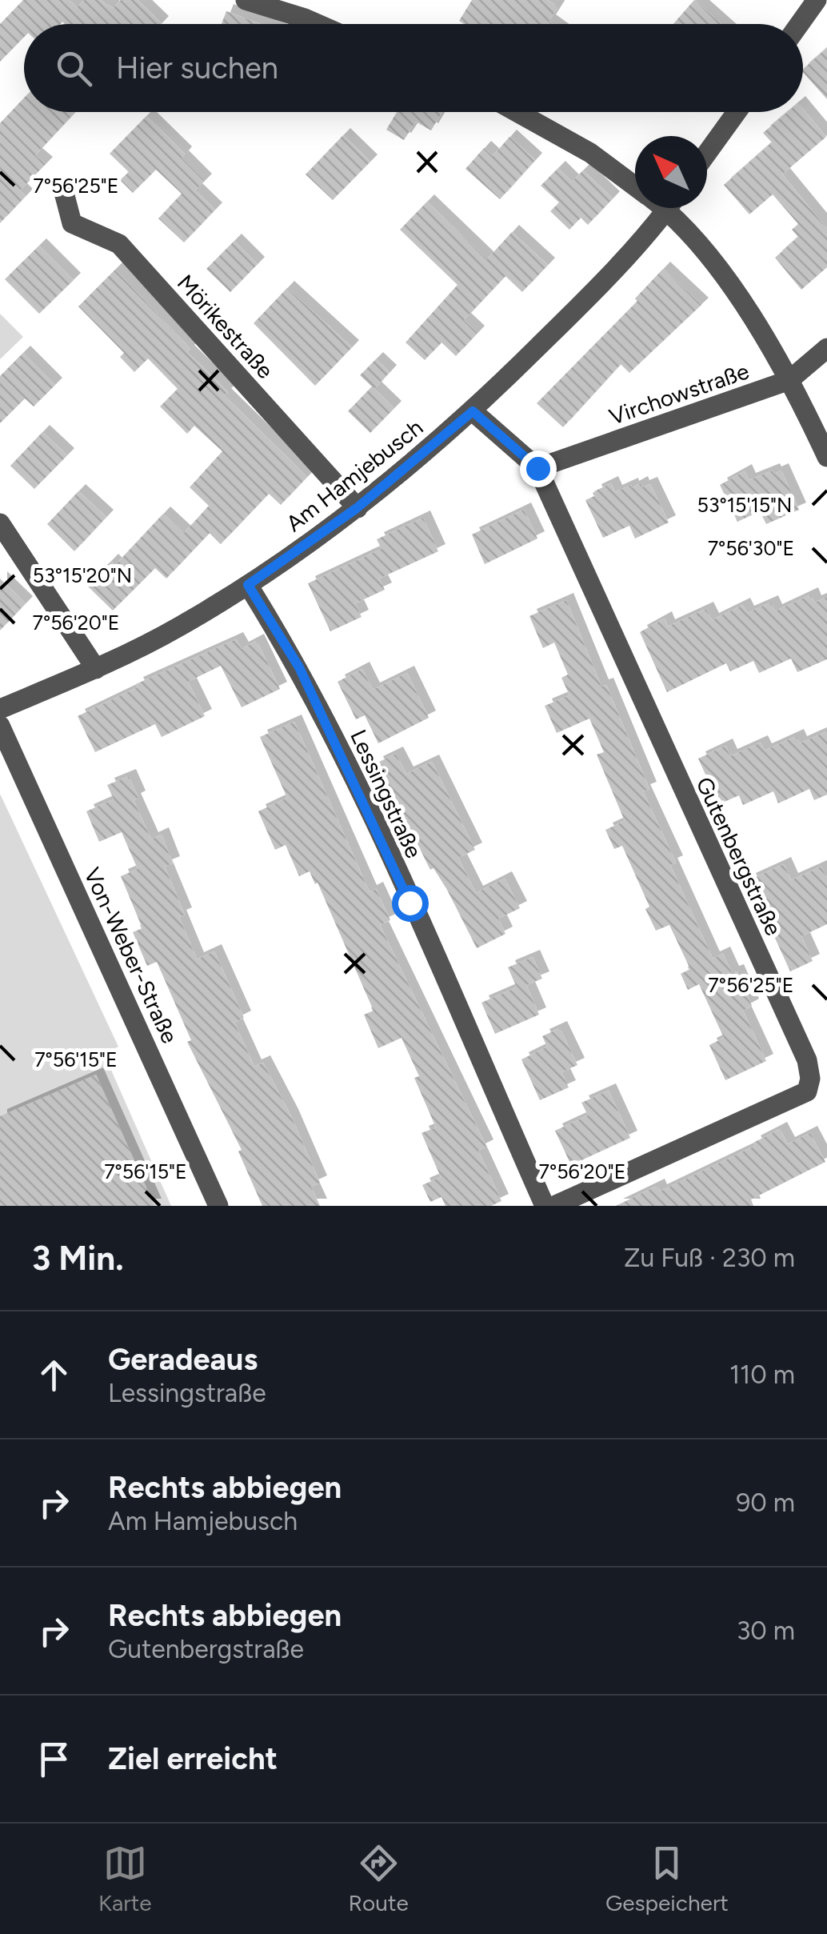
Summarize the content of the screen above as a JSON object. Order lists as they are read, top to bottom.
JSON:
{
  "streets": {
    "street": [
      "Mörikestraße",
      "Virchowstraße",
      "Am Hamjebusch",
      "Lessingstraße",
      "Gutenbergstraße",
      "Von-Weber-Straße"
    ]
  },
  "crossings": [
    ["Mörikestraße", "Am Hamjebusch"],
    ["Virchowstraße", "Gutenbergstraße"],
    ["Am Hamjebusch", "Lessingstraße"],
    ["Am Hamjebusch", "Gutenbergstraße"]
  ],
  "north": "top left",
  "page": {
    "search": "Hier suchen",
    "heading": ["3 Min.", "Zu Fuß · 230 m"],
    "list": [
      ["Geradeaus", "Lessingstraße", "110 m"],
      ["Rechts abbiegen", "Am Hamjebusch", "90 m"],
      ["Rechts abbiegen", "Gutenbergstraße", "30 m"],
      "Ziel erreicht"
    ],
    "nav": ["Karte", "Route", "Gespeichert"]
  },
  "coordinates": [
    "7°56'25\"E",
    "53°15'15\"N",
    "7°56'30\"E",
    "53°15'20\"N",
    "7°56'20\"E",
    "7°56'15\"E"
  ]
}
